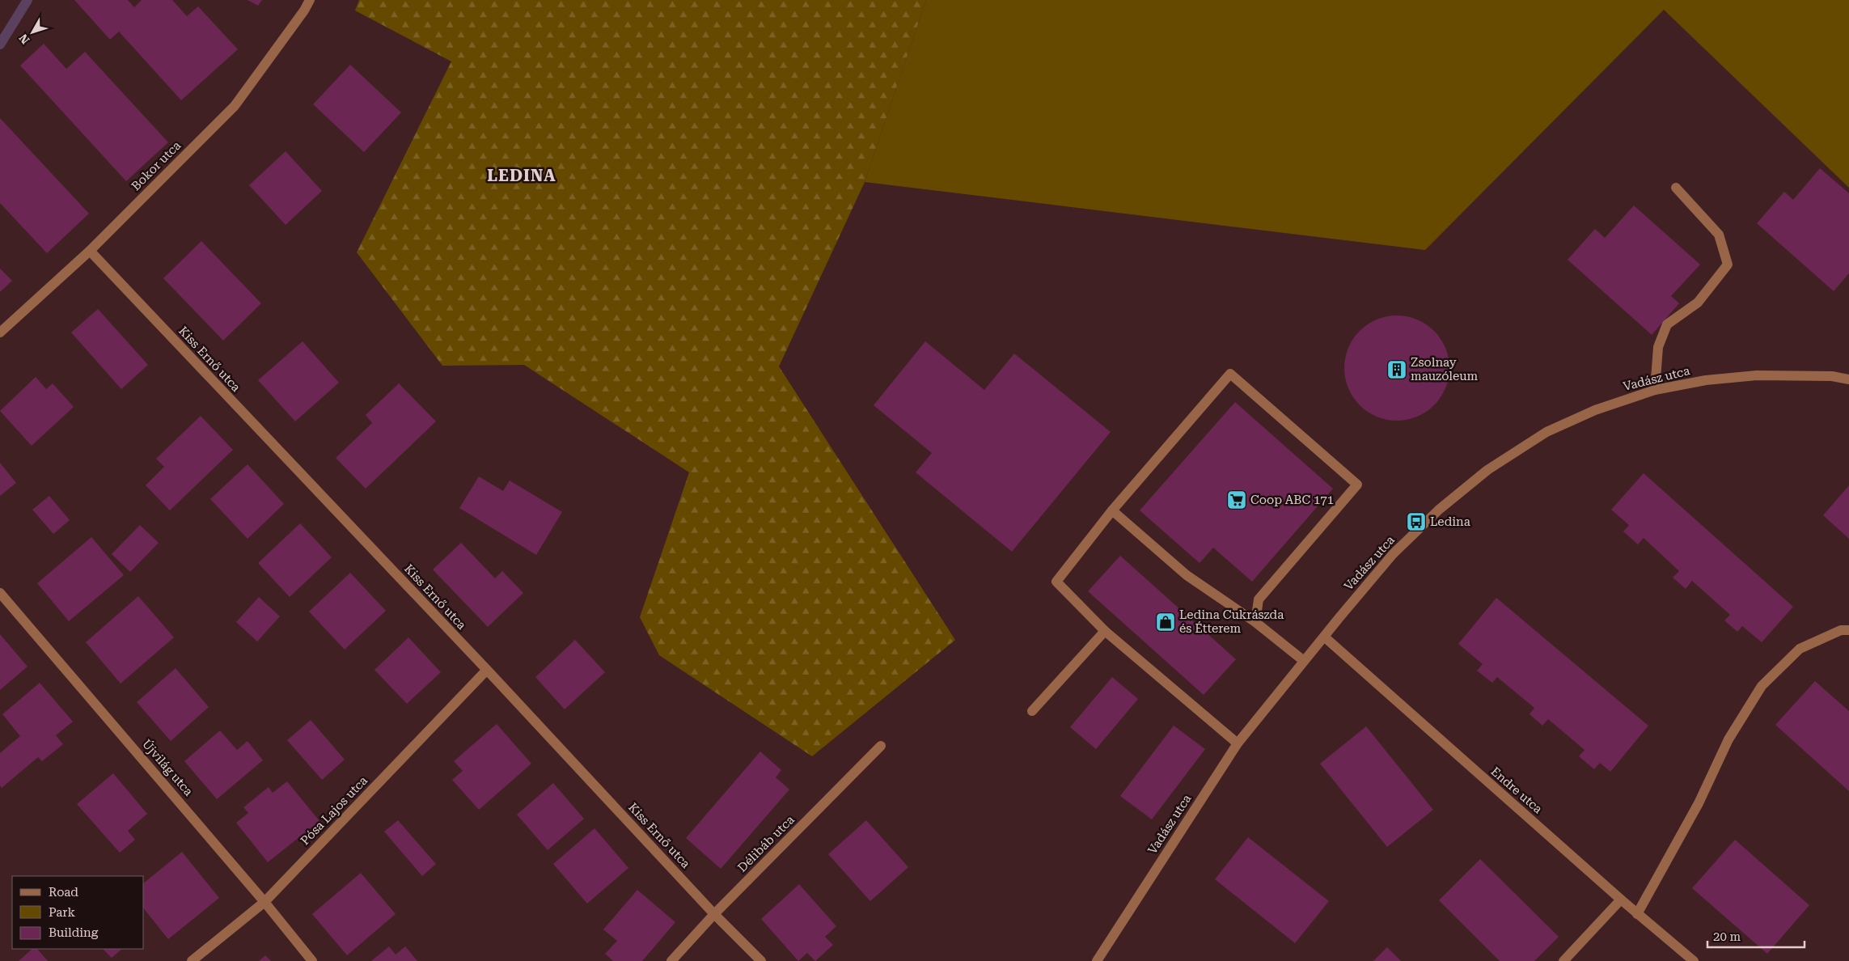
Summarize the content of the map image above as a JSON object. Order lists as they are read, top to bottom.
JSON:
{
  "streets": {
    "street": [
      "Bokor utca",
      "Kiss Ernő utca",
      "Vadász utca",
      "Újvilág utca",
      "Endre utca",
      "Pósa Lajos utca",
      "Délibáb utca"
    ]
  },
  "crossings": [
    ["Bokor utca", "Kiss Ernő utca"],
    ["Kiss Ernő utca", "Pósa Lajos utca"],
    ["Kiss Ernő utca", "Délibáb utca"],
    ["Vadász utca", "Endre utca"],
    ["Újvilág utca", "Pósa Lajos utca"]
  ],
  "districts": ["LEDINA"],
  "places": {
    "building": ["Zsolnay mauzóleum"],
    "supermarket": ["Coop ABC 171"],
    "bus stop": ["Ledina"],
    "shop": ["Ledina Cukrászda és Étterem"]
  },
  "legend": ["Road", "Park", "Building"],
  "scale_bar": "20 m",
  "north": "bottom left"
}
